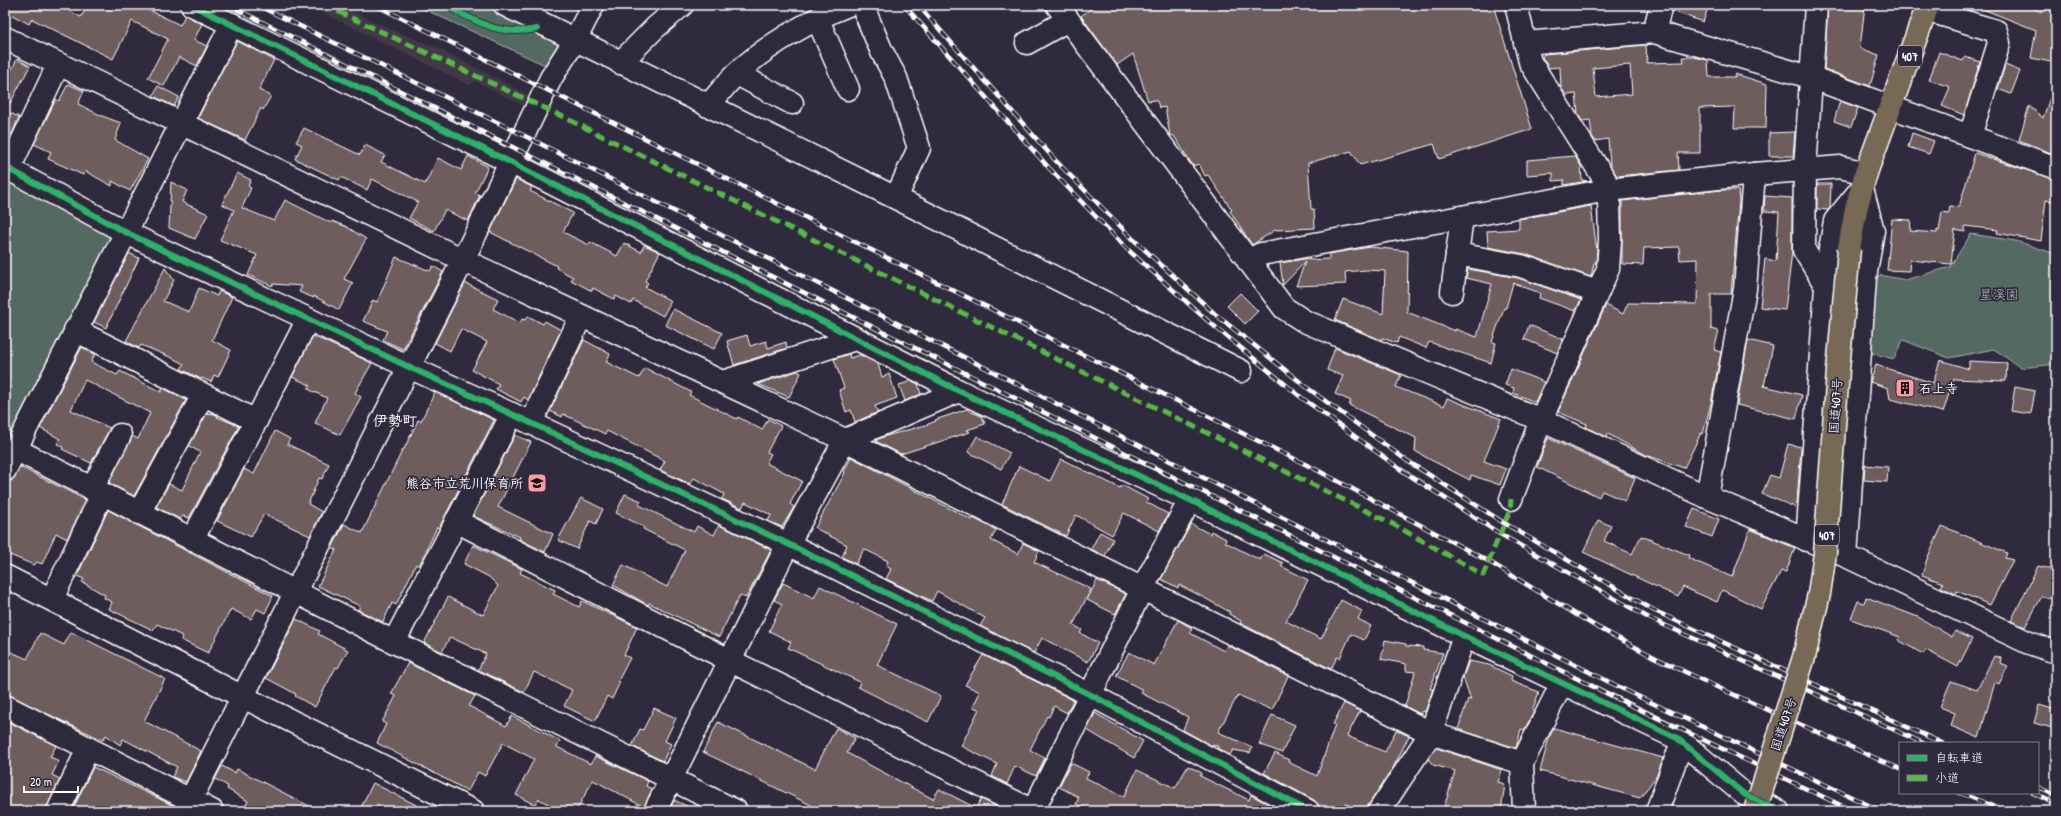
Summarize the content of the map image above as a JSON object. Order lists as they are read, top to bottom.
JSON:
{
  "streets": {
    "highway": ["407", "国道407号"]
  },
  "districts": ["伊勢町"],
  "parks": ["星溪園"],
  "places": {
    "building": ["石上寺"],
    "school or university": ["熊谷市立荒川保育所"]
  },
  "legend": ["自転車道", "小道"],
  "scale_bar": "20 m"
}
